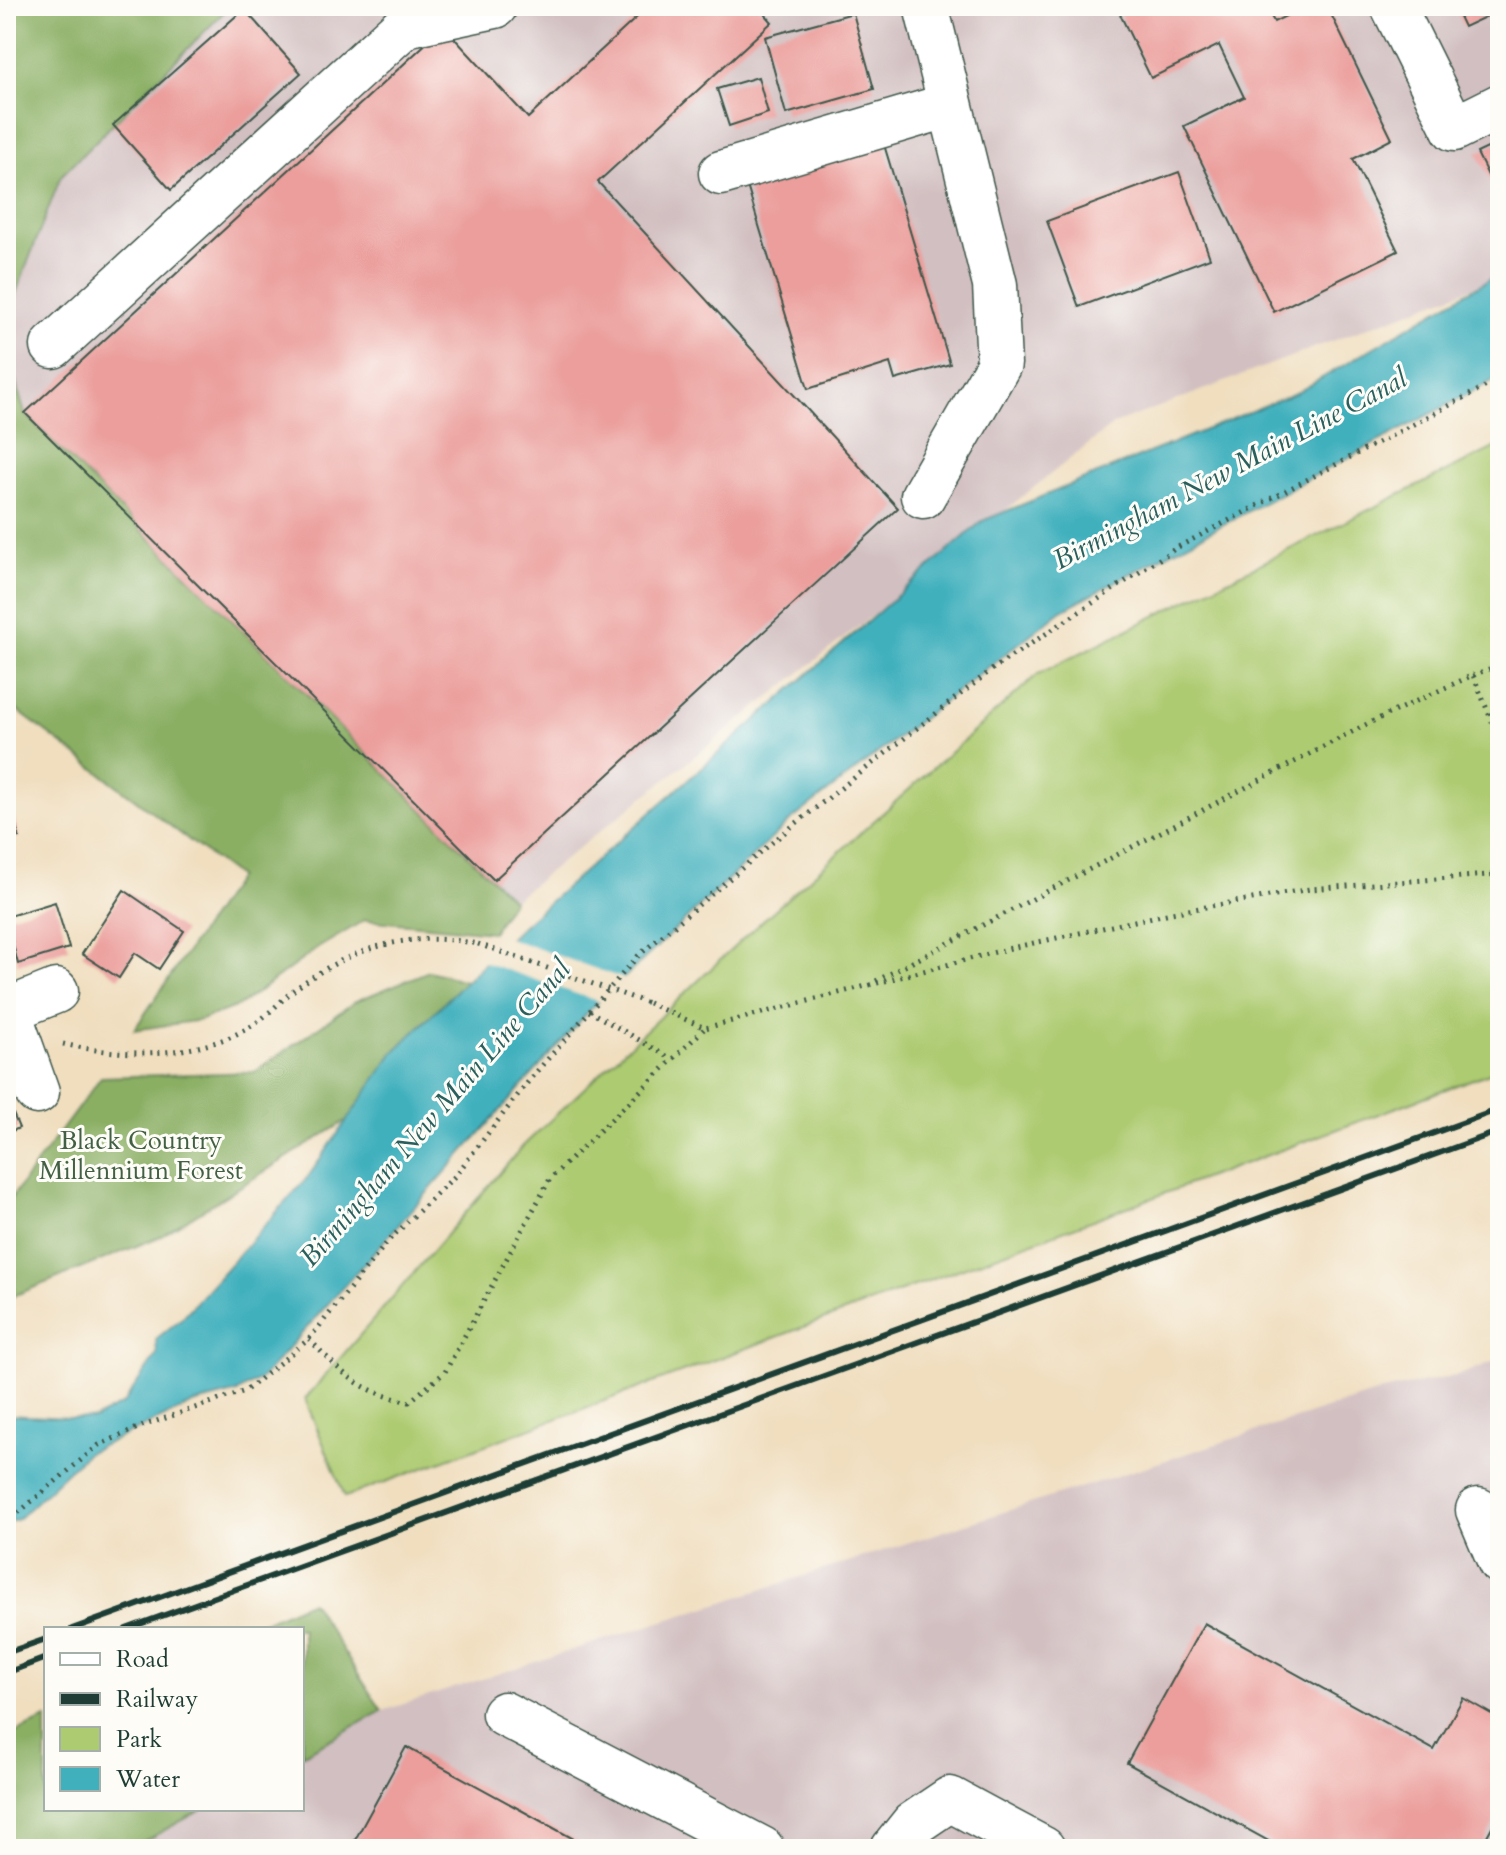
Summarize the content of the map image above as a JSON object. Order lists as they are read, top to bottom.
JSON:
{
  "water": ["Birmingham New Main Line Canal"],
  "parks": ["Black Country Millennium Forest"],
  "legend": [
    "Road",
    "Railway",
    "Park",
    "Water"
  ]
}
